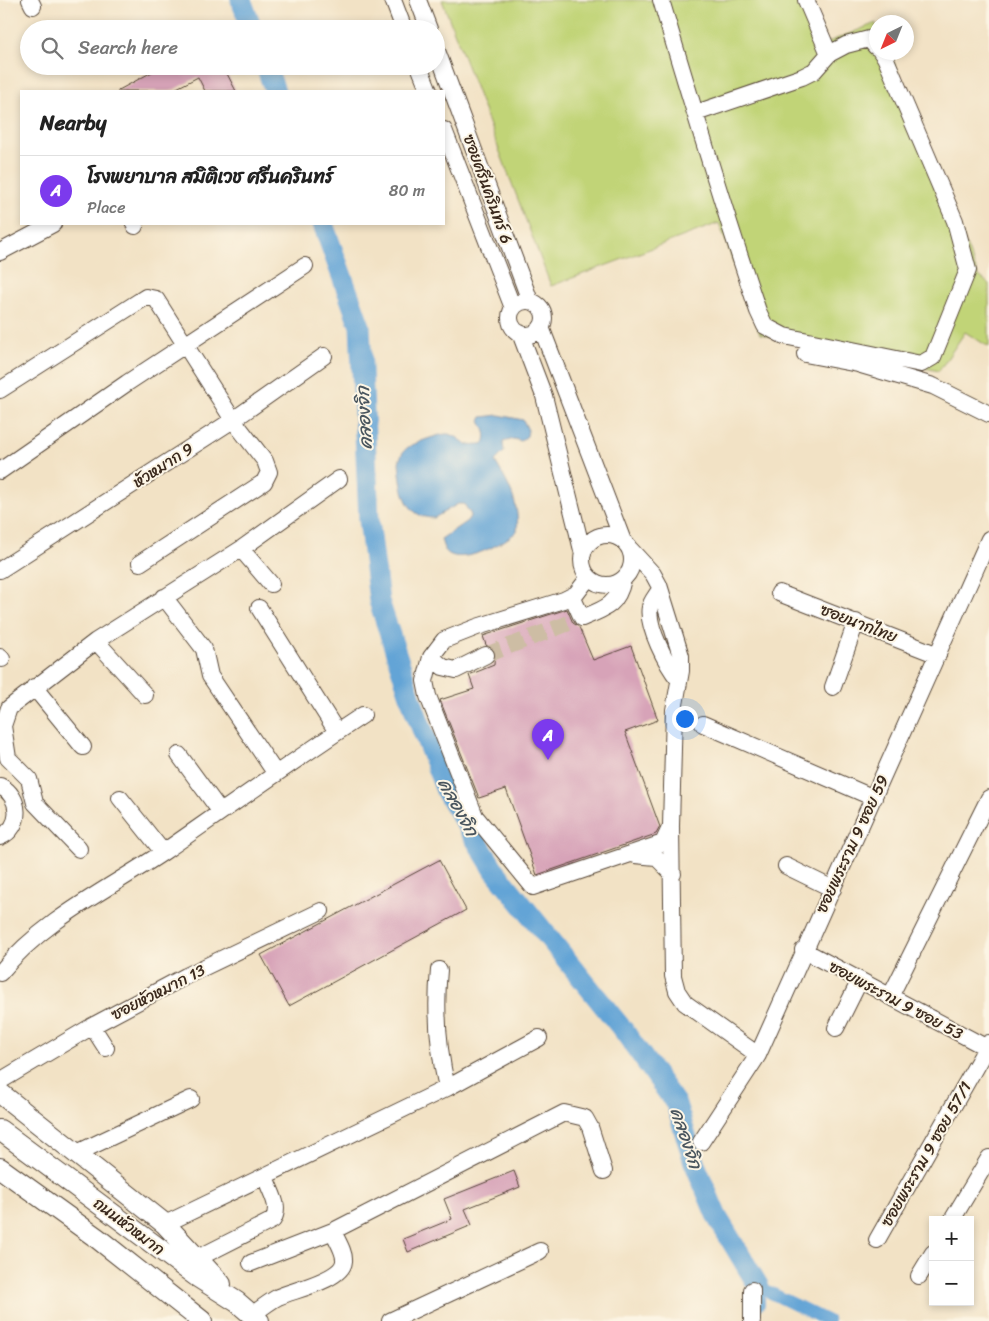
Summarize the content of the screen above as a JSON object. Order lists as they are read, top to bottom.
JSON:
{
  "streets": {
    "main road": ["ถนนหัวหมาก"],
    "street": [
      "ซอยศรีนครินทร์ 6",
      "หัวหมาก 9",
      "ซอยนากไทย",
      "ซอยพระราม 9 ซอย 59",
      "ซอยหัวหมาก 13",
      "ซอยพระราม 9 ซอย 53",
      "ซอยพระราม 9 ซอย 57/1"
    ]
  },
  "crossings": [
    ["ซอยนากไทย", "ซอยพระราม 9 ซอย 59"],
    ["ซอยพระราม 9 ซอย 59", "ซอยพระราม 9 ซอย 53"],
    ["ซอยพระราม 9 ซอย 53", "ซอยพระราม 9 ซอย 57/1"]
  ],
  "water": ["คลองจิก"],
  "north": "bottom left",
  "page": {
    "search": "Search here",
    "heading": "Nearby",
    "list": [
      {
        "mark": "A",
        "name": "โรงพยาบาล สมิติเวช ศรีนครินทร์",
        "note": "Place",
        "value": "80 m"
      }
    ],
    "pins": "A",
    "map_buttons": ["+", "−"]
  }
}
